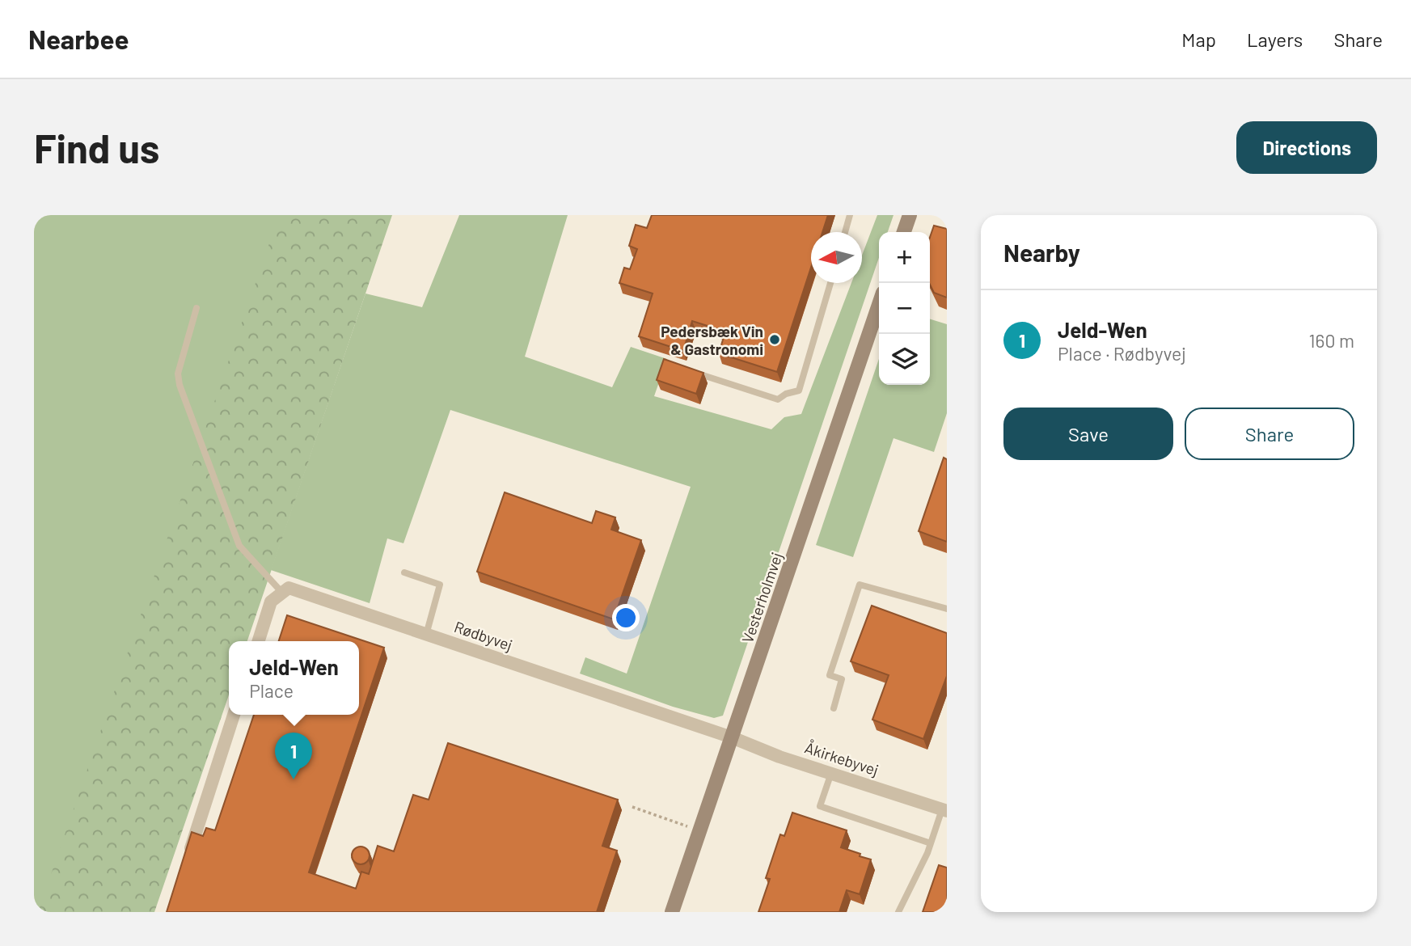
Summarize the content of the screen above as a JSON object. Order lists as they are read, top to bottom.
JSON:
{
  "streets": {
    "street": ["Vesterholmvej", "Rødbyvej", "Åkirkebyvej"]
  },
  "crossings": [
    ["Vesterholmvej", "Rødbyvej"],
    ["Vesterholmvej", "Åkirkebyvej"],
    ["Rødbyvej", "Åkirkebyvej"]
  ],
  "places": ["Pedersbæk Vin & Gastronomi"],
  "north": "left",
  "page": {
    "header": "Nearbee",
    "nav": ["Map", "Layers", "Share"],
    "buttons": [
      "Directions",
      ["Save", "Share"]
    ],
    "title": "Find us",
    "heading": "Nearby",
    "map_buttons": ["+", "−"],
    "list": [
      {
        "mark": "1",
        "name": "Jeld-Wen",
        "note": "Place · Rødbyvej",
        "value": "160 m"
      }
    ],
    "popup": ["Jeld-Wen", "Place"],
    "pins": "1"
  }
}
